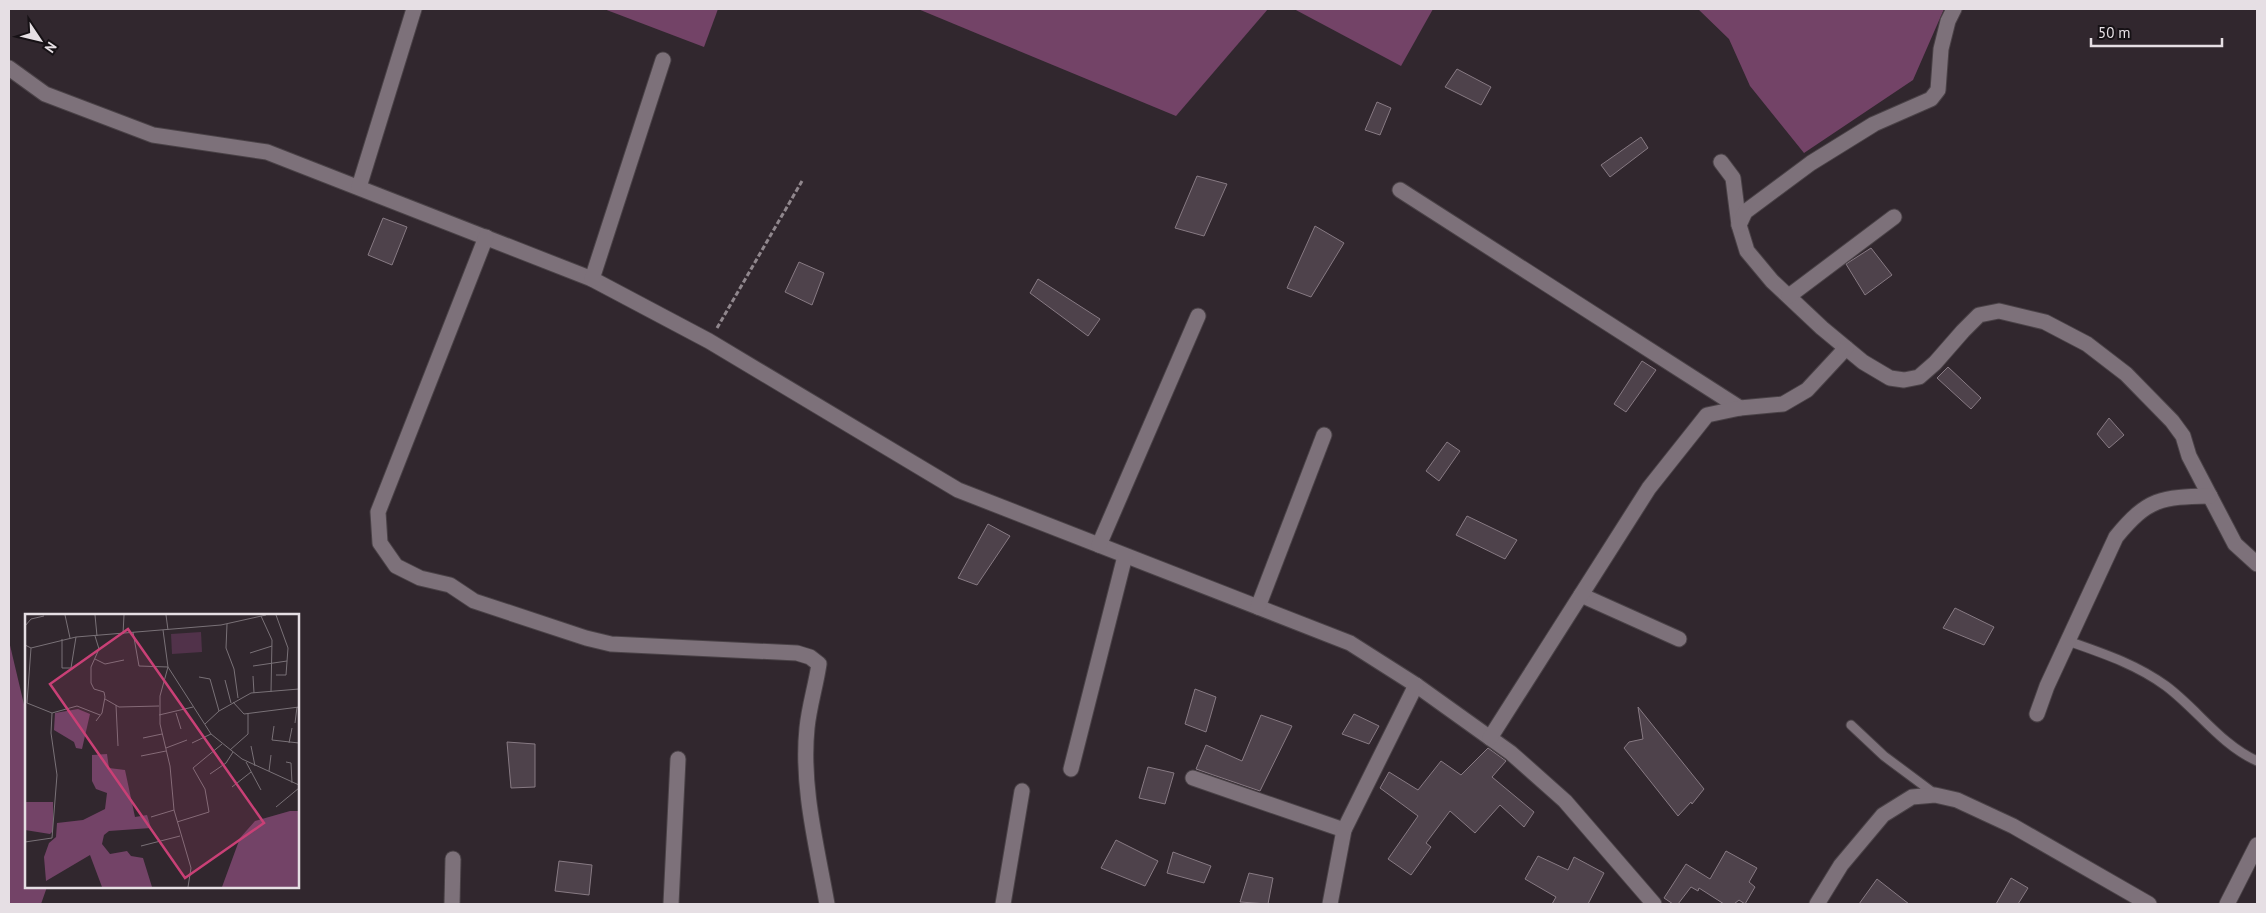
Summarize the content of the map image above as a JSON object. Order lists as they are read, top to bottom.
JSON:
{
  "scale_bar": "50 m",
  "north": "bottom right"
}
